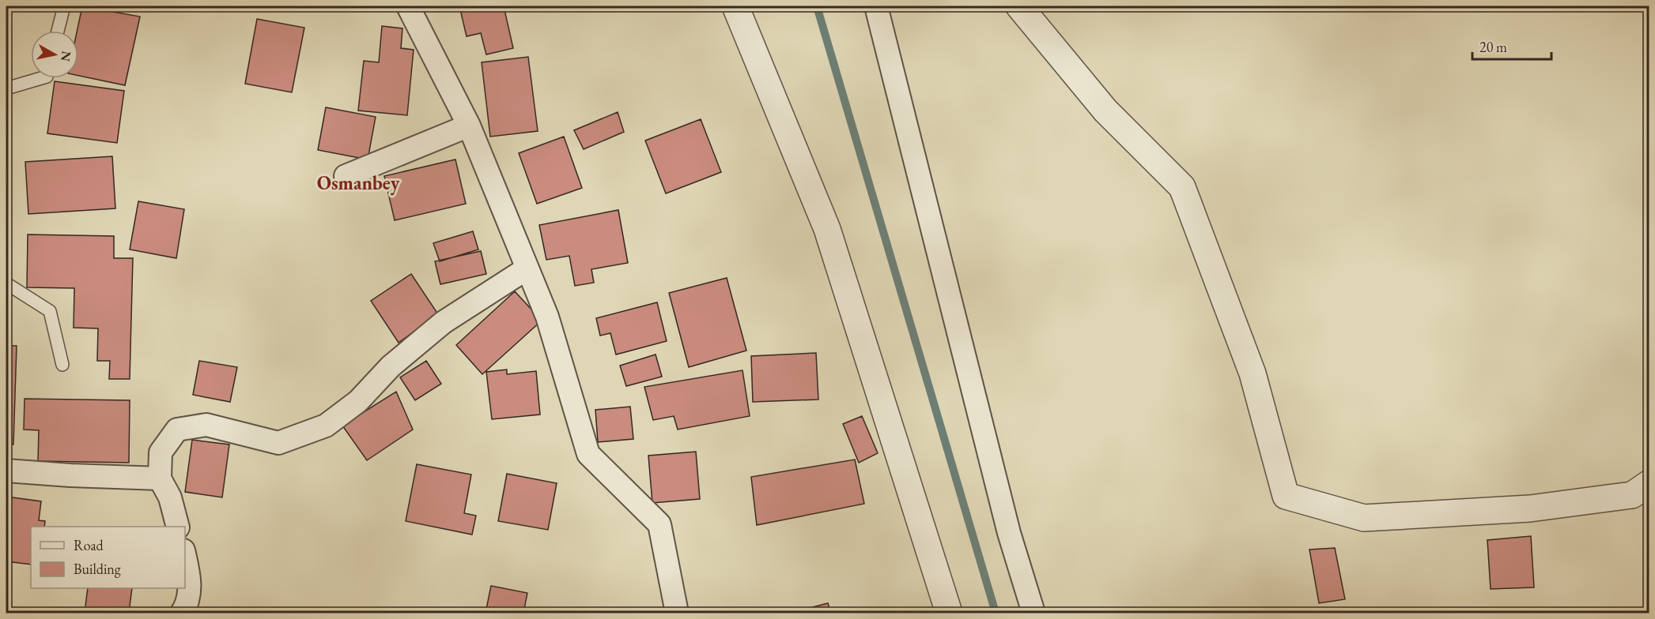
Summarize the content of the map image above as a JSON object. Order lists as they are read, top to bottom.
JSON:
{
  "districts": ["Osmanbey"],
  "legend": ["Road", "Building"],
  "scale_bar": "20 m",
  "north": "right"
}
